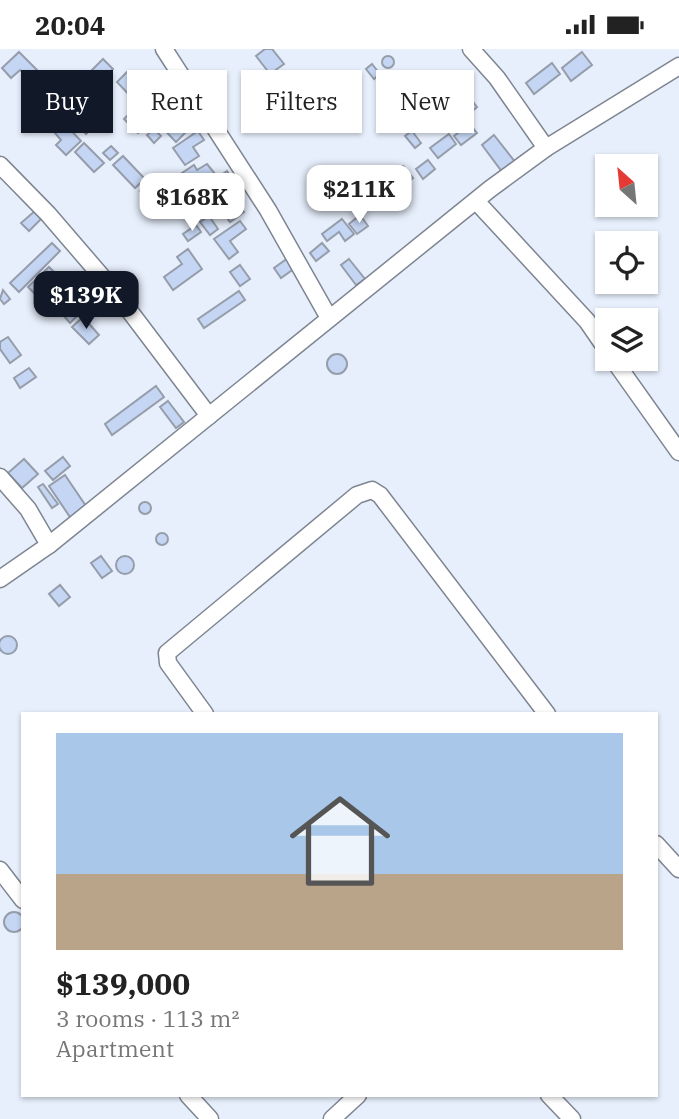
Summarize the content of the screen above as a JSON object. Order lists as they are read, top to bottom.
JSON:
{
  "north": "top left",
  "page": {
    "status": "20:04",
    "chip": [
      "Buy",
      "Rent",
      "Filters",
      "New"
    ],
    "price": ["$211K", "$168K", "$139K"],
    "list": [
      {
        "name": "$139,000",
        "note": "3 rooms · 113 m² · Apartment"
      }
    ]
  }
}
